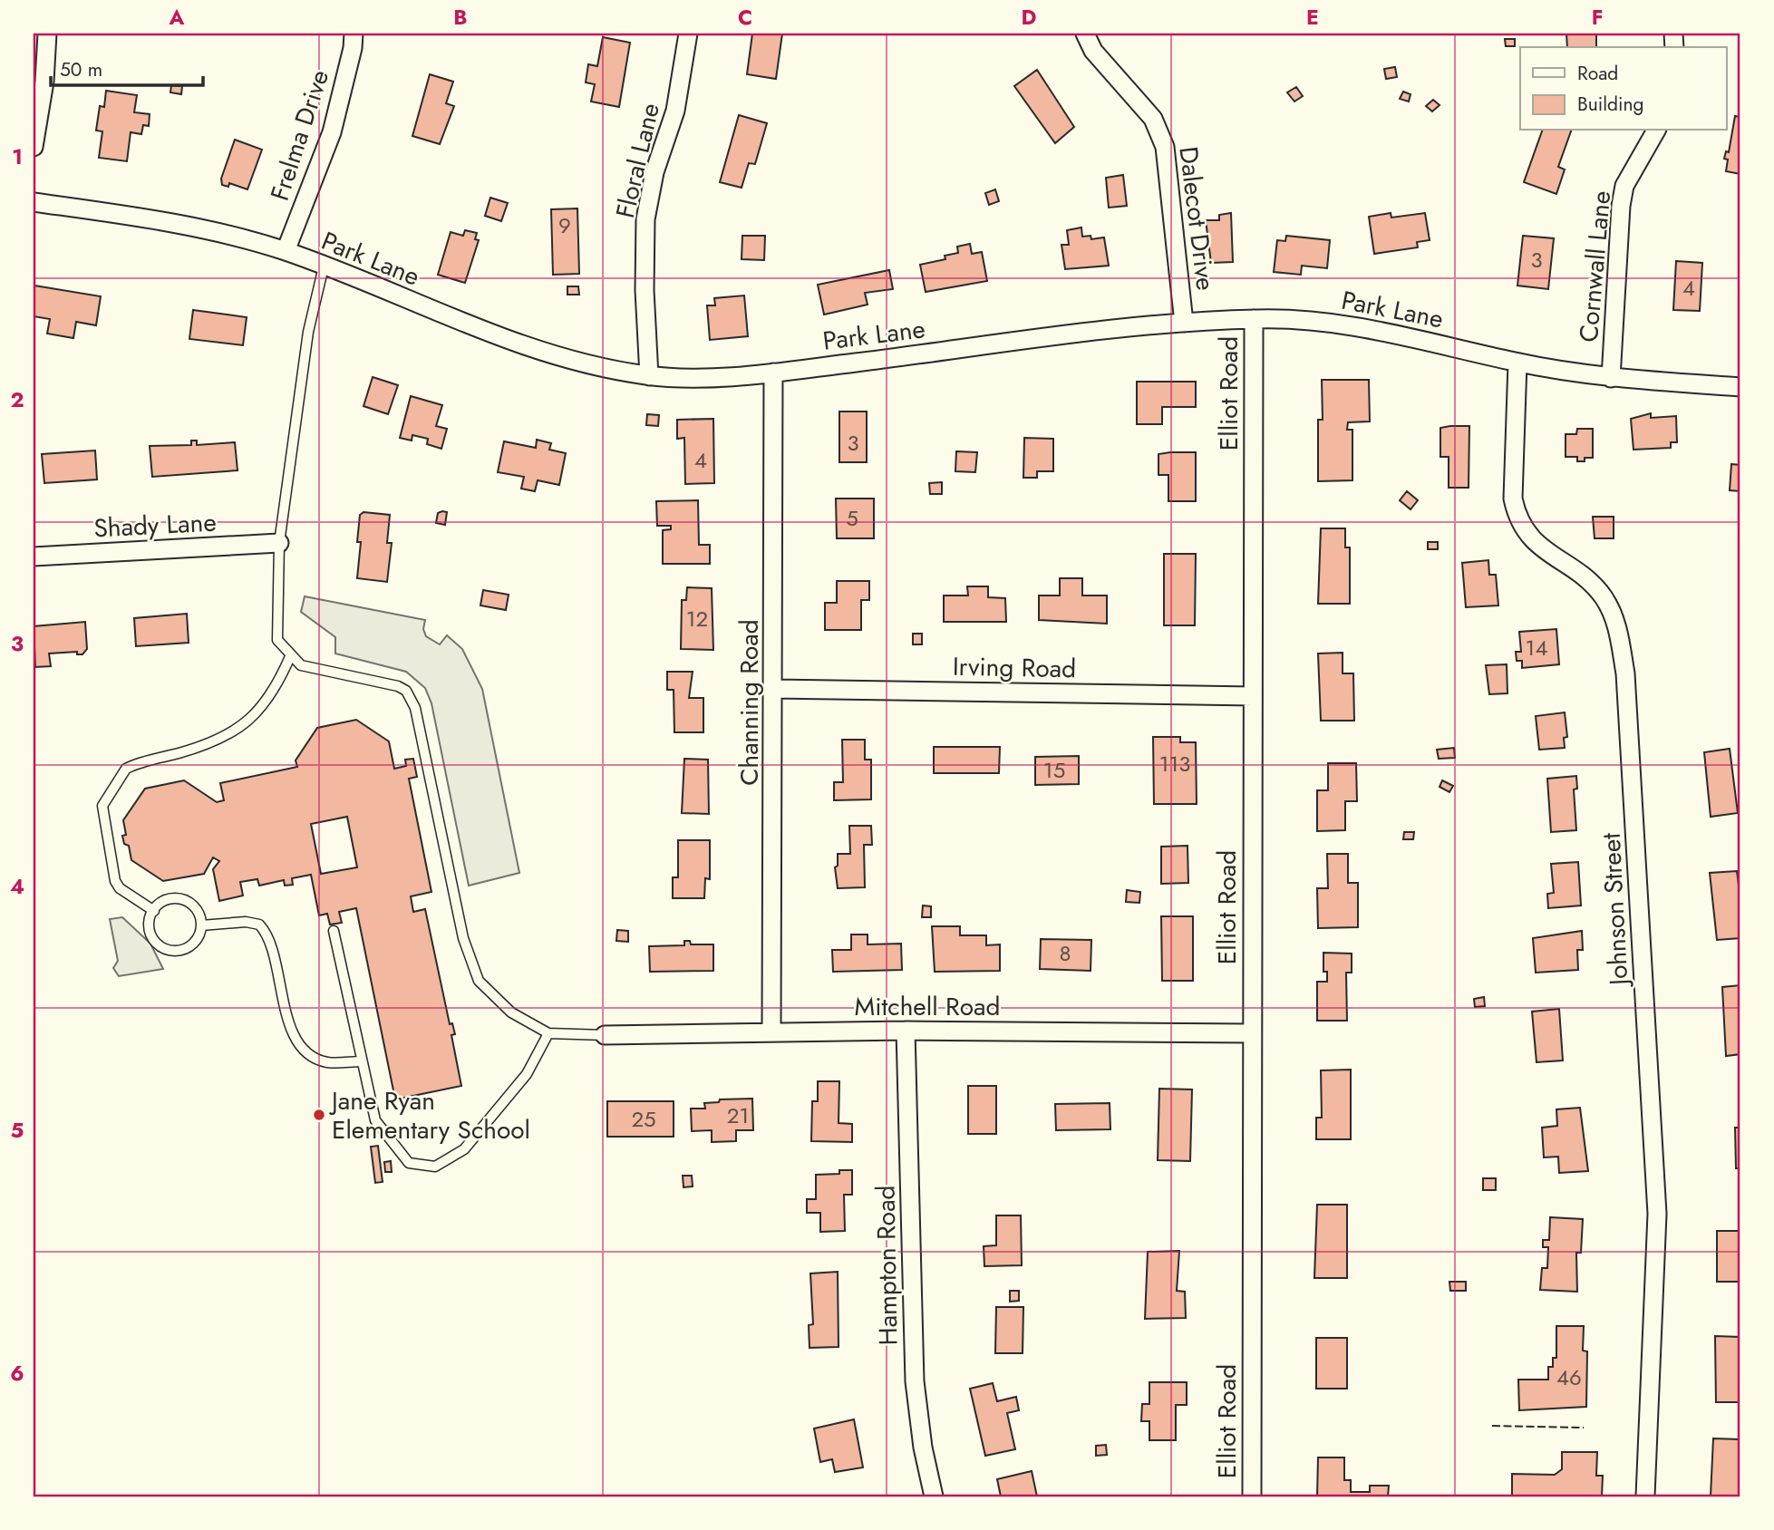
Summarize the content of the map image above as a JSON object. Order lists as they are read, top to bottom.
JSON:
{
  "streets": {
    "street": [
      "Frelma Drive",
      "Floral Lane",
      "Dalecot Drive",
      "Park Lane",
      "Cornwall Lane",
      "Elliot Road",
      "Shady Lane",
      "Irving Road",
      "Channing Road",
      "Johnson Street",
      "Mitchell Road",
      "Hampton Road"
    ]
  },
  "crossings": [
    ["Frelma Drive", "Park Lane"],
    ["Floral Lane", "Park Lane"],
    ["Dalecot Drive", "Park Lane"],
    ["Park Lane", "Cornwall Lane"],
    ["Park Lane", "Elliot Road"],
    ["Park Lane", "Channing Road"],
    ["Park Lane", "Johnson Street"],
    ["Elliot Road", "Irving Road"],
    ["Elliot Road", "Mitchell Road"],
    ["Irving Road", "Channing Road"],
    ["Channing Road", "Mitchell Road"],
    ["Mitchell Road", "Hampton Road"]
  ],
  "places": ["Jane Ryan Elementary School"],
  "house_numbers": [
    "9",
    "3",
    "4",
    "3",
    "4",
    "5",
    "12",
    "14",
    "113",
    "15",
    "8",
    "21",
    "25",
    "46"
  ],
  "legend": ["Road", "Building"],
  "scale_bar": "50 m",
  "grid": {
    "columns": [
      "A",
      "B",
      "C",
      "D",
      "E",
      "F"
    ],
    "rows": [
      "1",
      "2",
      "3",
      "4",
      "5",
      "6"
    ]
  }
}
